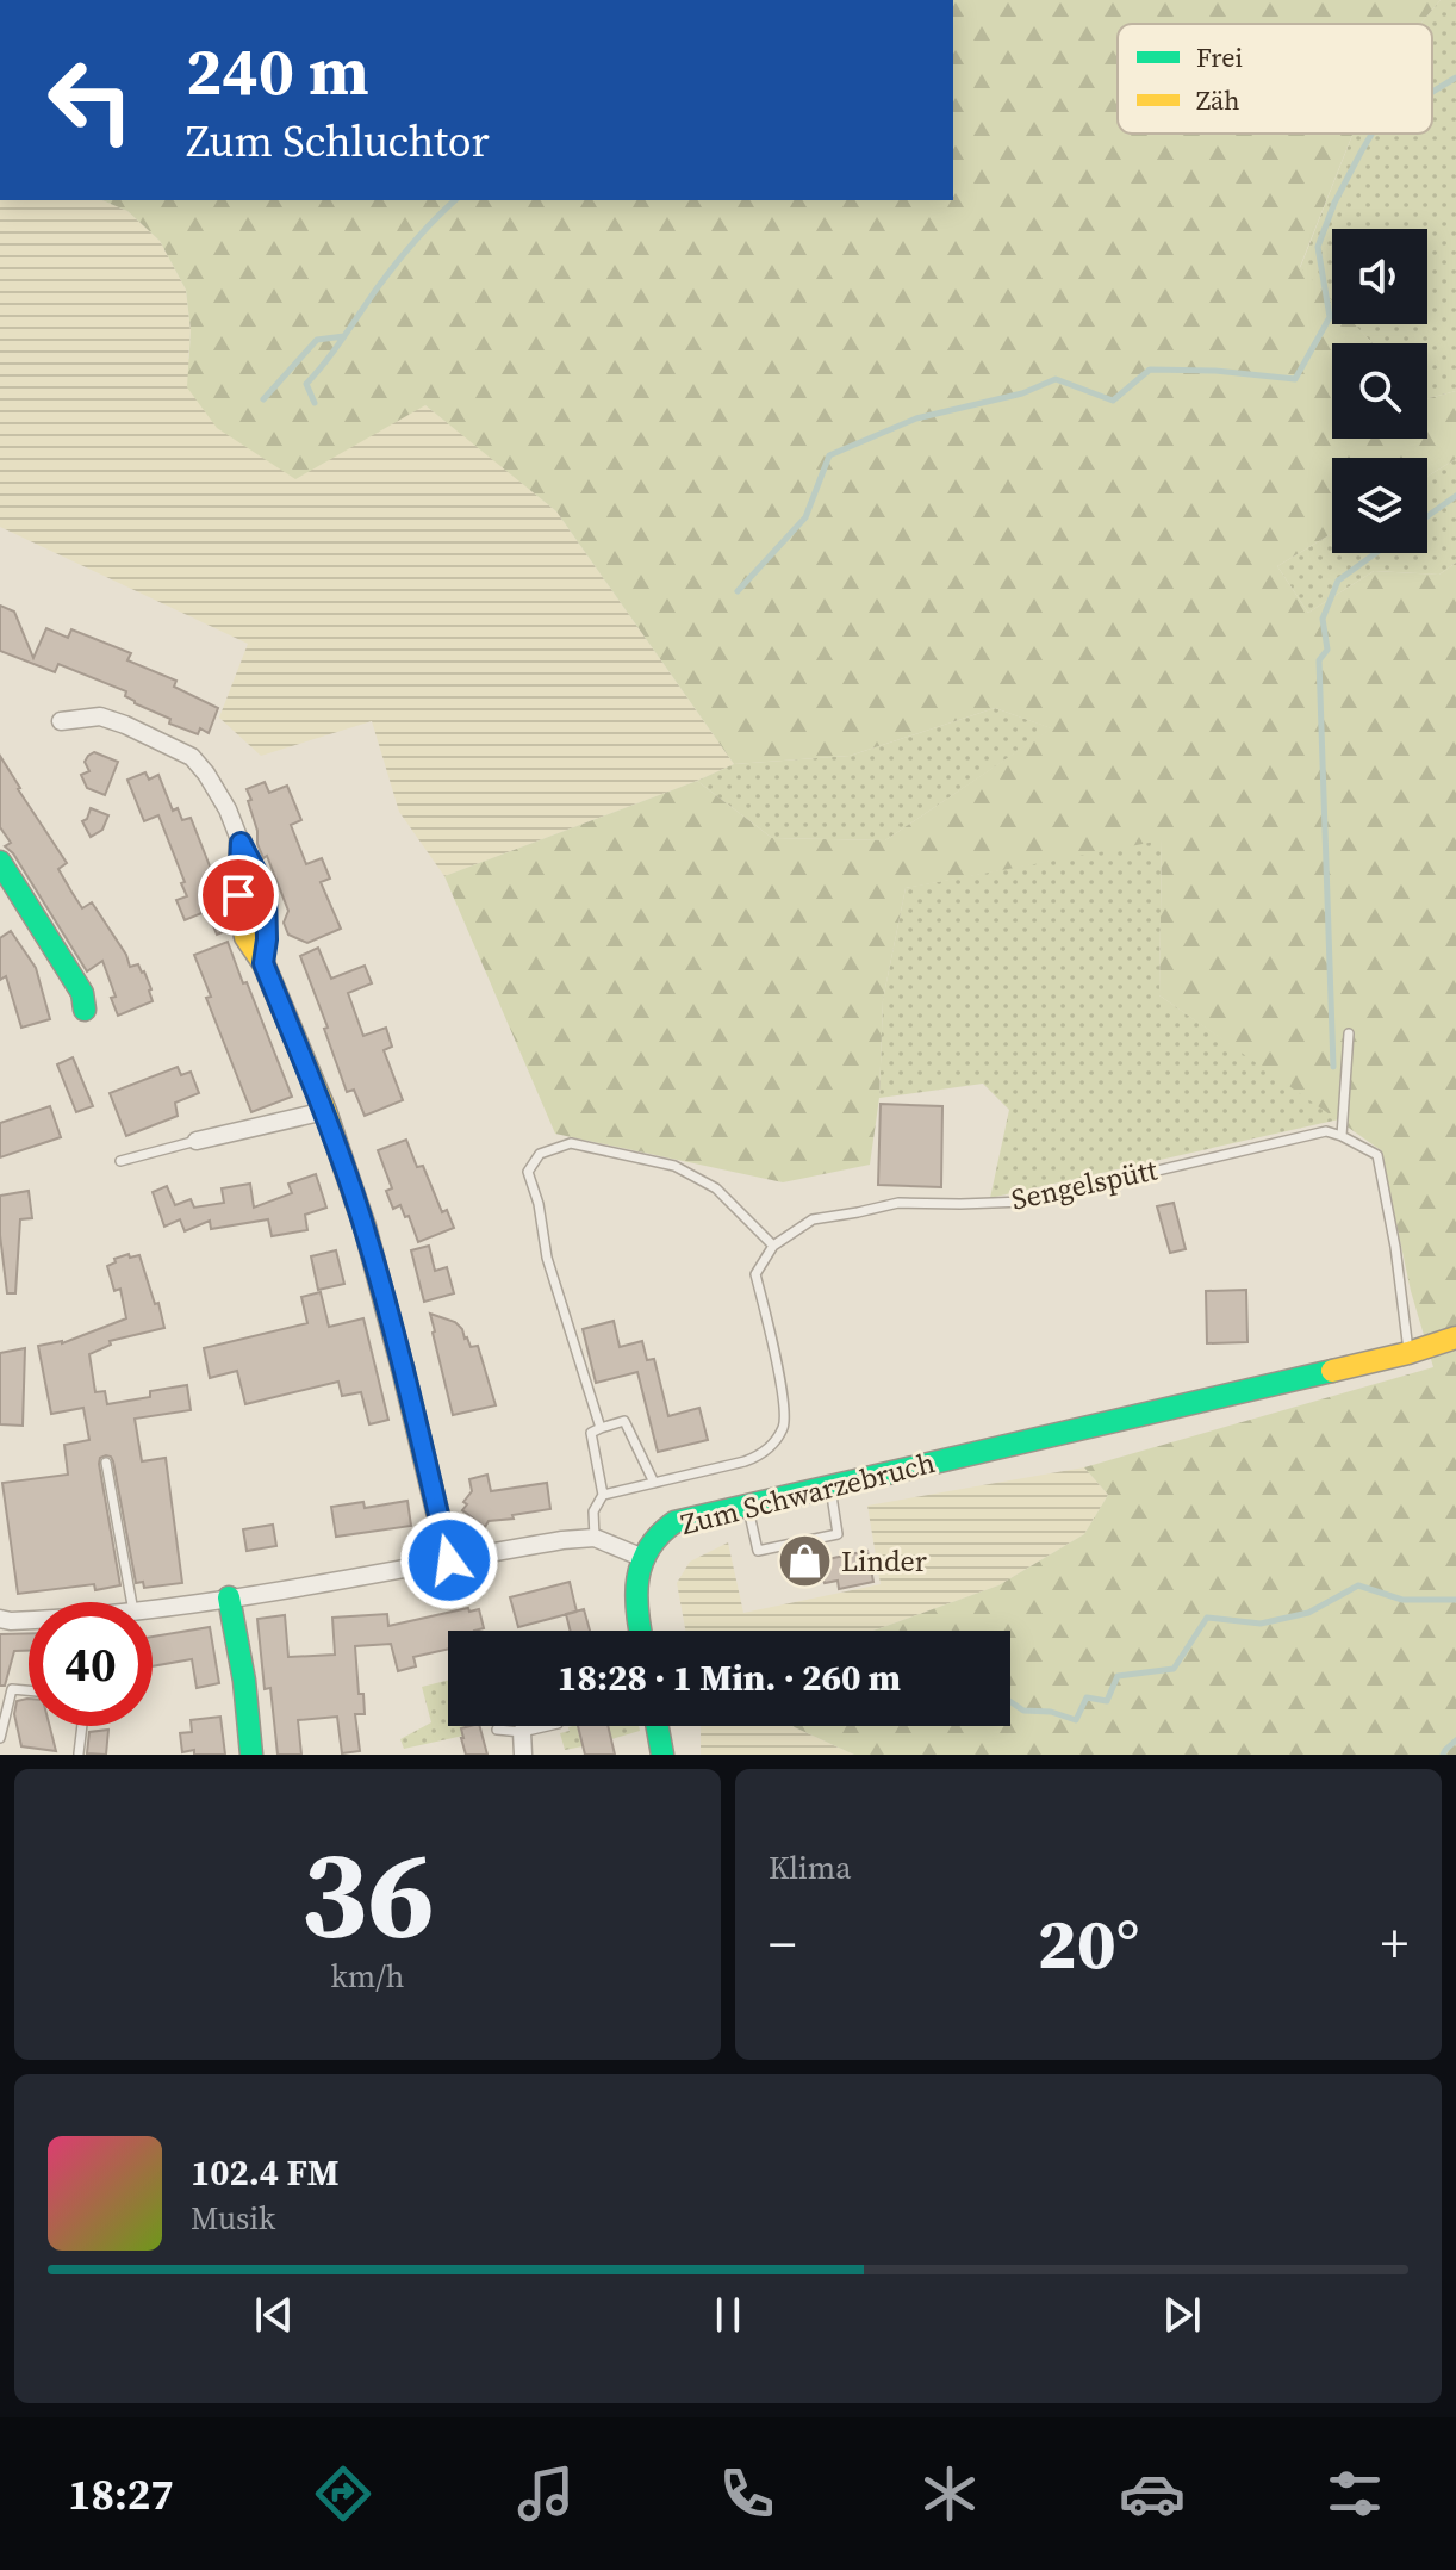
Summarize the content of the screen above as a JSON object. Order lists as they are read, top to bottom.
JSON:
{
  "streets": {
    "street": ["Zum Schwarzebruch"],
    "lane": ["Sengelspütt"]
  },
  "places": {
    "shop": ["Linder"]
  },
  "legend": ["Frei", "Zäh"],
  "page": {
    "turn": ["240 m", "Zum Schluchtor"],
    "limit": "40",
    "trip": "18:28 · 1 Min. · 260 m",
    "tile": [
      ["36", "km/h"],
      "Klima"
    ],
    "heat": ["−", "20°", "+"],
    "song": ["102.4 FM", "Musik"],
    "tabs": "18:27"
  }
}
